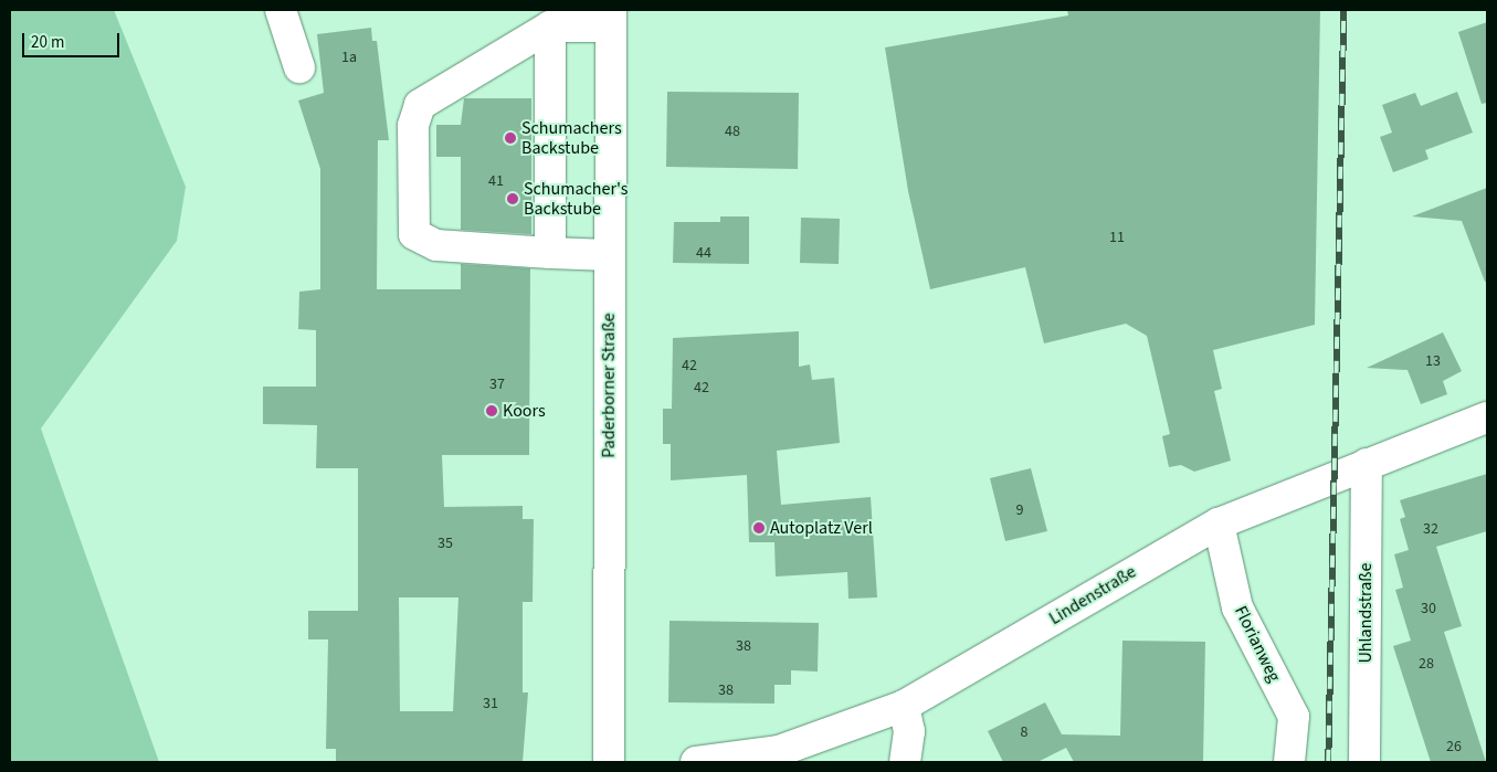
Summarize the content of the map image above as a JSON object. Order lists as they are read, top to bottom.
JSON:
{
  "streets": {
    "street": [
      "Paderborner Straße",
      "Lindenstraße",
      "Uhlandstraße",
      "Florianweg"
    ]
  },
  "crossings": [
    ["Lindenstraße", "Uhlandstraße"],
    ["Lindenstraße", "Florianweg"]
  ],
  "places": [
    "Schumachers Backstube",
    "Schumacher's Backstube",
    "Koors",
    "Autoplatz Verl"
  ],
  "house_numbers": [
    "1a",
    "48",
    "41",
    "11",
    "44",
    "13",
    "42",
    "37",
    "42",
    "9",
    "32",
    "35",
    "30",
    "38",
    "28",
    "38",
    "31",
    "8",
    "26"
  ],
  "scale_bar": "20 m"
}
